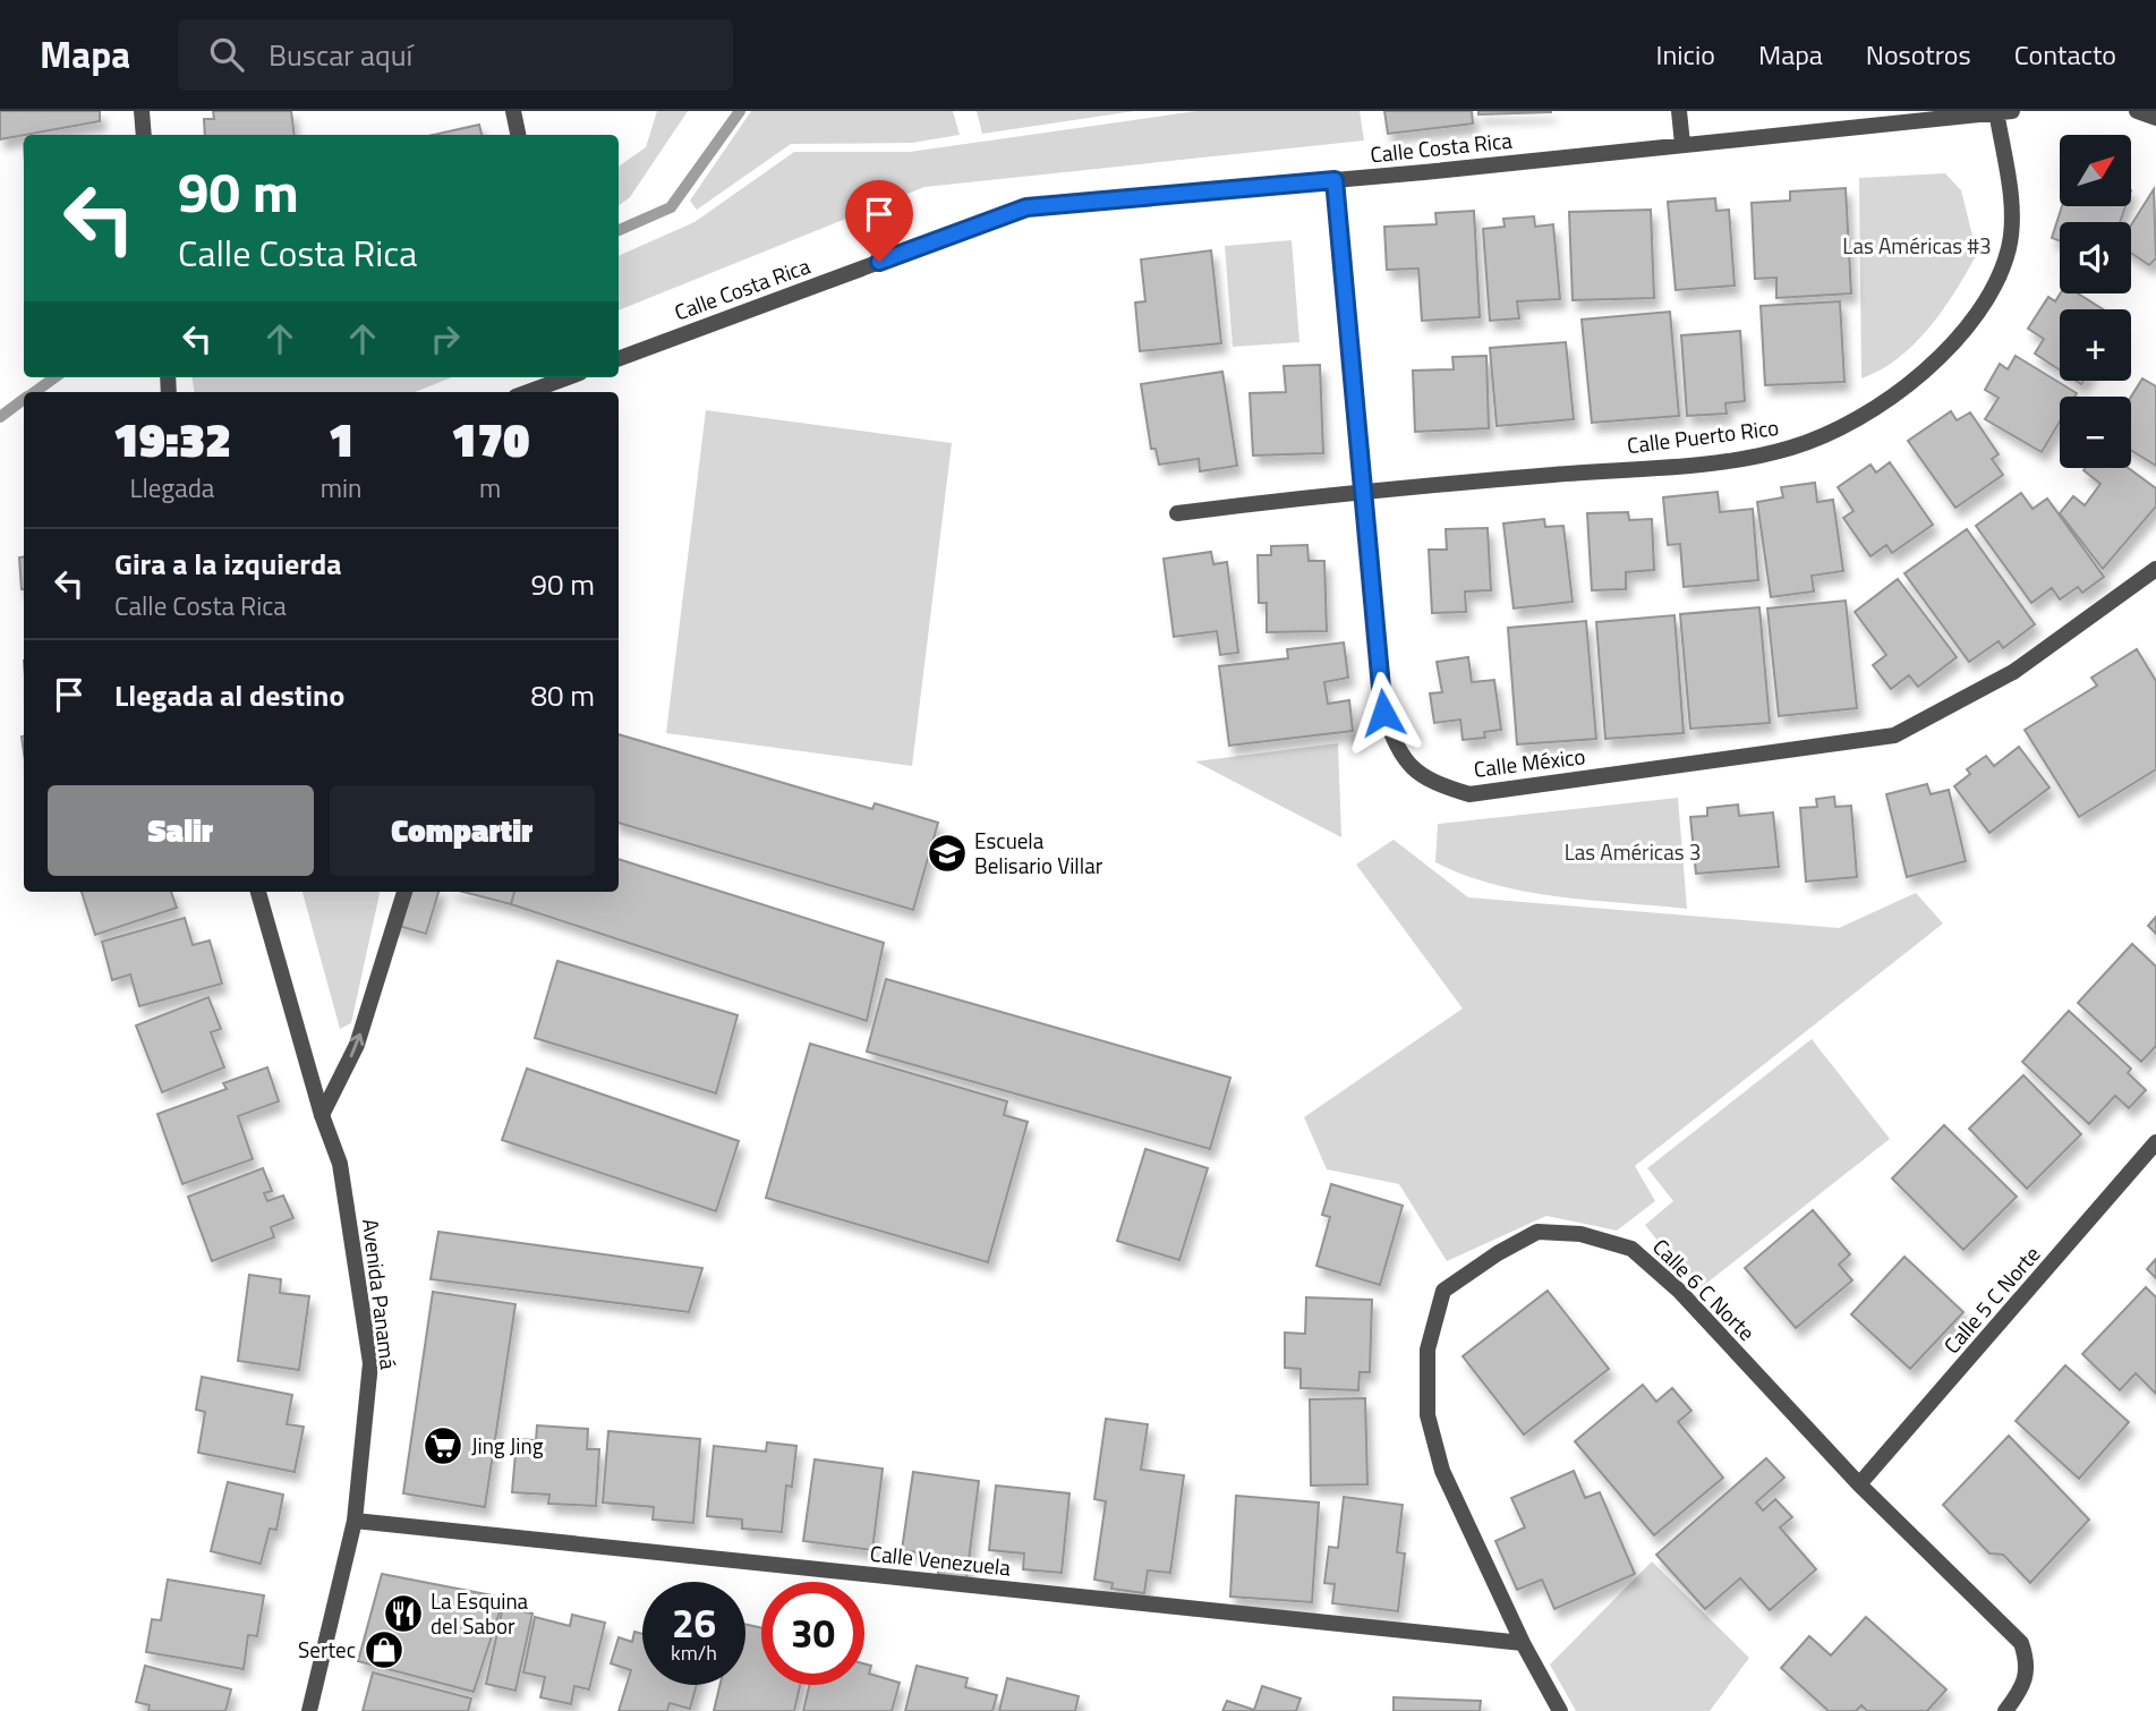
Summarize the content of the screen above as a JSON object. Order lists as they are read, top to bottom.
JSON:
{
  "streets": {
    "street": [
      "Calle Costa Rica",
      "Calle Puerto Rico",
      "Calle México",
      "Calle 6 C Norte",
      "Avenida Panamá",
      "Calle 5 C Norte",
      "Calle Venezuela"
    ]
  },
  "crossings": [
    ["Calle Costa Rica", "Calle Puerto Rico"],
    ["Calle Costa Rica", "Calle México"],
    ["Calle Puerto Rico", "Calle México"],
    ["Calle 6 C Norte", "Calle 5 C Norte"],
    ["Calle 6 C Norte", "Calle Venezuela"],
    ["Avenida Panamá", "Calle Venezuela"]
  ],
  "parks": ["Las Américas #3", "Las Américas 3"],
  "places": {
    "school or university": ["Escuela Belisario Villar"],
    "supermarket": ["Jing Jing"],
    "restaurant": ["La Esquina del Sabor"],
    "shop": ["Sertec"]
  },
  "north": "top right",
  "page": {
    "header": "Mapa",
    "search": "Buscar aquí",
    "nav": [
      "Inicio",
      "Mapa",
      "Nosotros",
      "Contacto"
    ],
    "map_buttons": ["+", "−"],
    "turn": ["90 m", "Calle Costa Rica"],
    "eta": [
      "19:32",
      "Llegada",
      "1",
      "min",
      "170",
      "m"
    ],
    "list": [
      {
        "name": "Gira a la izquierda",
        "note": "Calle Costa Rica",
        "value": "90 m"
      },
      {
        "name": "Llegada al destino",
        "value": "80 m"
      }
    ],
    "buttons": ["Salir", "Compartir"],
    "speed": "26 km/h",
    "limit": "30"
  }
}
